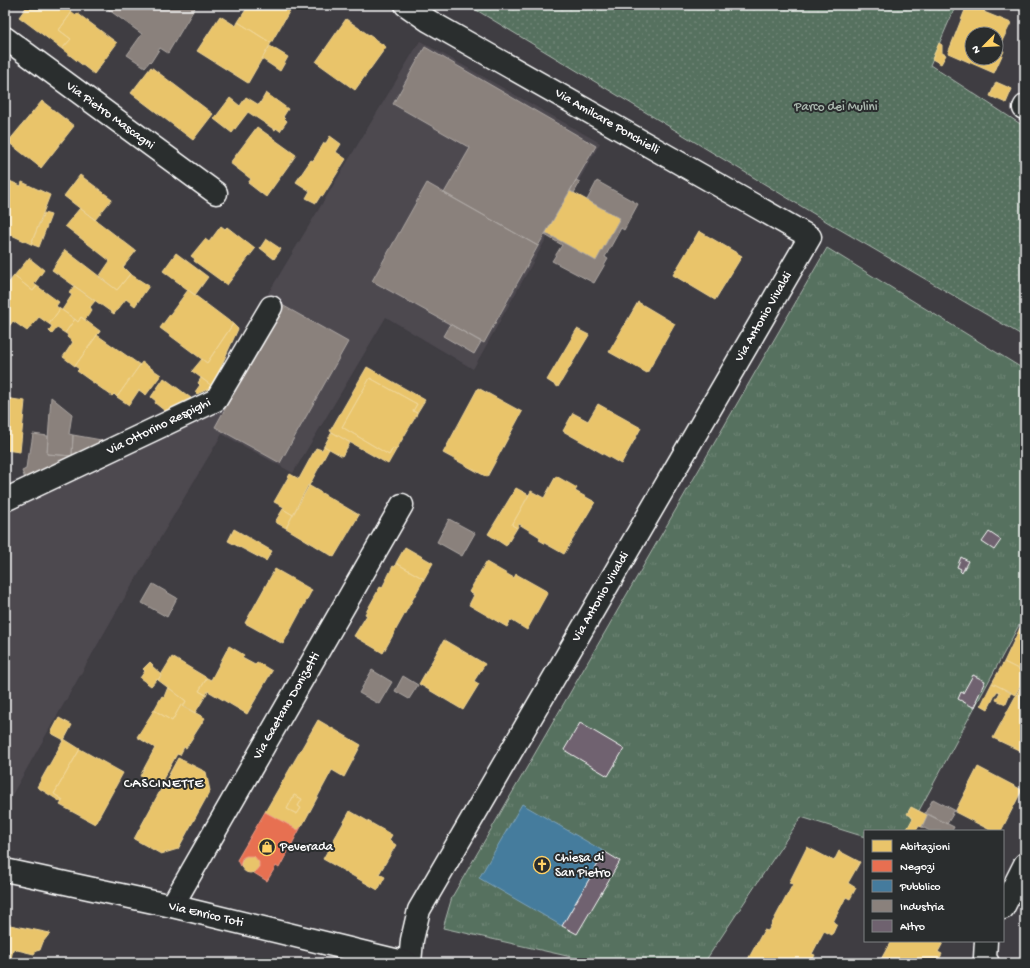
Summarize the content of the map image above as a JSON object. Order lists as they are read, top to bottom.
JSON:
{
  "streets": {
    "street": [
      "Via Pietro Mascagni",
      "Via Amilcare Ponchielli",
      "Via Antonio Vivaldi",
      "Via Ottorino Respighi",
      "Via Gaetano Donizetti",
      "Via Enrico Toti"
    ]
  },
  "crossings": [
    ["Via Amilcare Ponchielli", "Via Antonio Vivaldi"],
    ["Via Antonio Vivaldi", "Via Enrico Toti"],
    ["Via Gaetano Donizetti", "Via Enrico Toti"]
  ],
  "districts": ["CASCINETTE"],
  "parks": ["Parco dei Mulini"],
  "places": {
    "shop": ["Peverada"],
    "church": ["Chiesa di San Pietro"]
  },
  "legend": [
    "Abitazioni",
    "Negozi",
    "Pubblico",
    "Industria",
    "Altro"
  ],
  "north": "bottom left"
}
